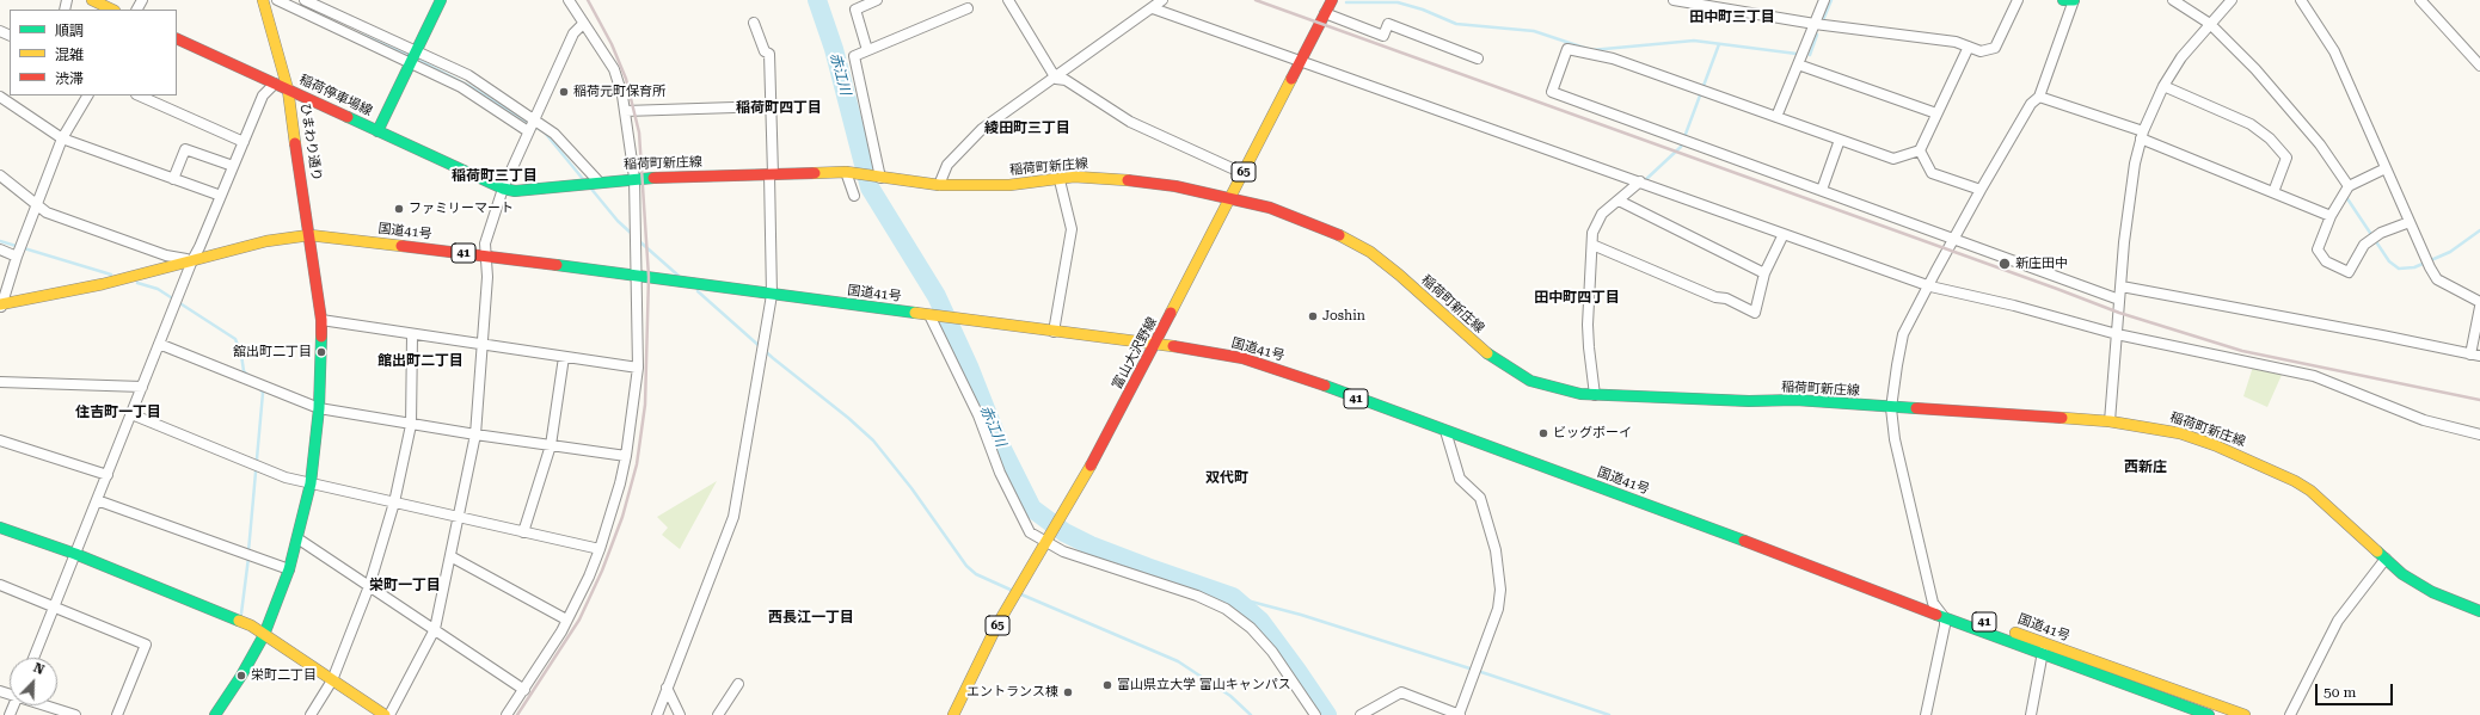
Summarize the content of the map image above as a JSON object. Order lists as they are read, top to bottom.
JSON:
{
  "streets": {
    "main road": [
      "稲荷停車場線",
      "ひまわり通り",
      "稲荷町新庄線",
      "65",
      "国道41号",
      "41",
      "富山大沢野線"
    ]
  },
  "crossings": [
    ["稲荷停車場線", "ひまわり通り"],
    ["稲荷停車場線", "稲荷町新庄線"],
    ["ひまわり通り", "国道41号"],
    ["稲荷町新庄線", "富山大沢野線"],
    ["国道41号", "富山大沢野線"]
  ],
  "districts": [
    "田中町三丁目",
    "稲荷町四丁目",
    "綾田町三丁目",
    "稲荷町三丁目",
    "田中町四丁目",
    "館出町二丁目",
    "住吉町一丁目",
    "西新庄",
    "双代町",
    "栄町一丁目",
    "西長江一丁目"
  ],
  "water": ["赤江川"],
  "places": [
    "稲荷元町保育所",
    "ファミリーマート",
    "新庄田中",
    "Joshin",
    "舘出町二丁目",
    "ビッグボーイ",
    "栄町二丁目",
    "富山県立大学 富山キャンパス",
    "エントランス棟"
  ],
  "legend": ["順調", "混雑", "渋滞"],
  "scale_bar": "50 m",
  "north": "top right"
}
